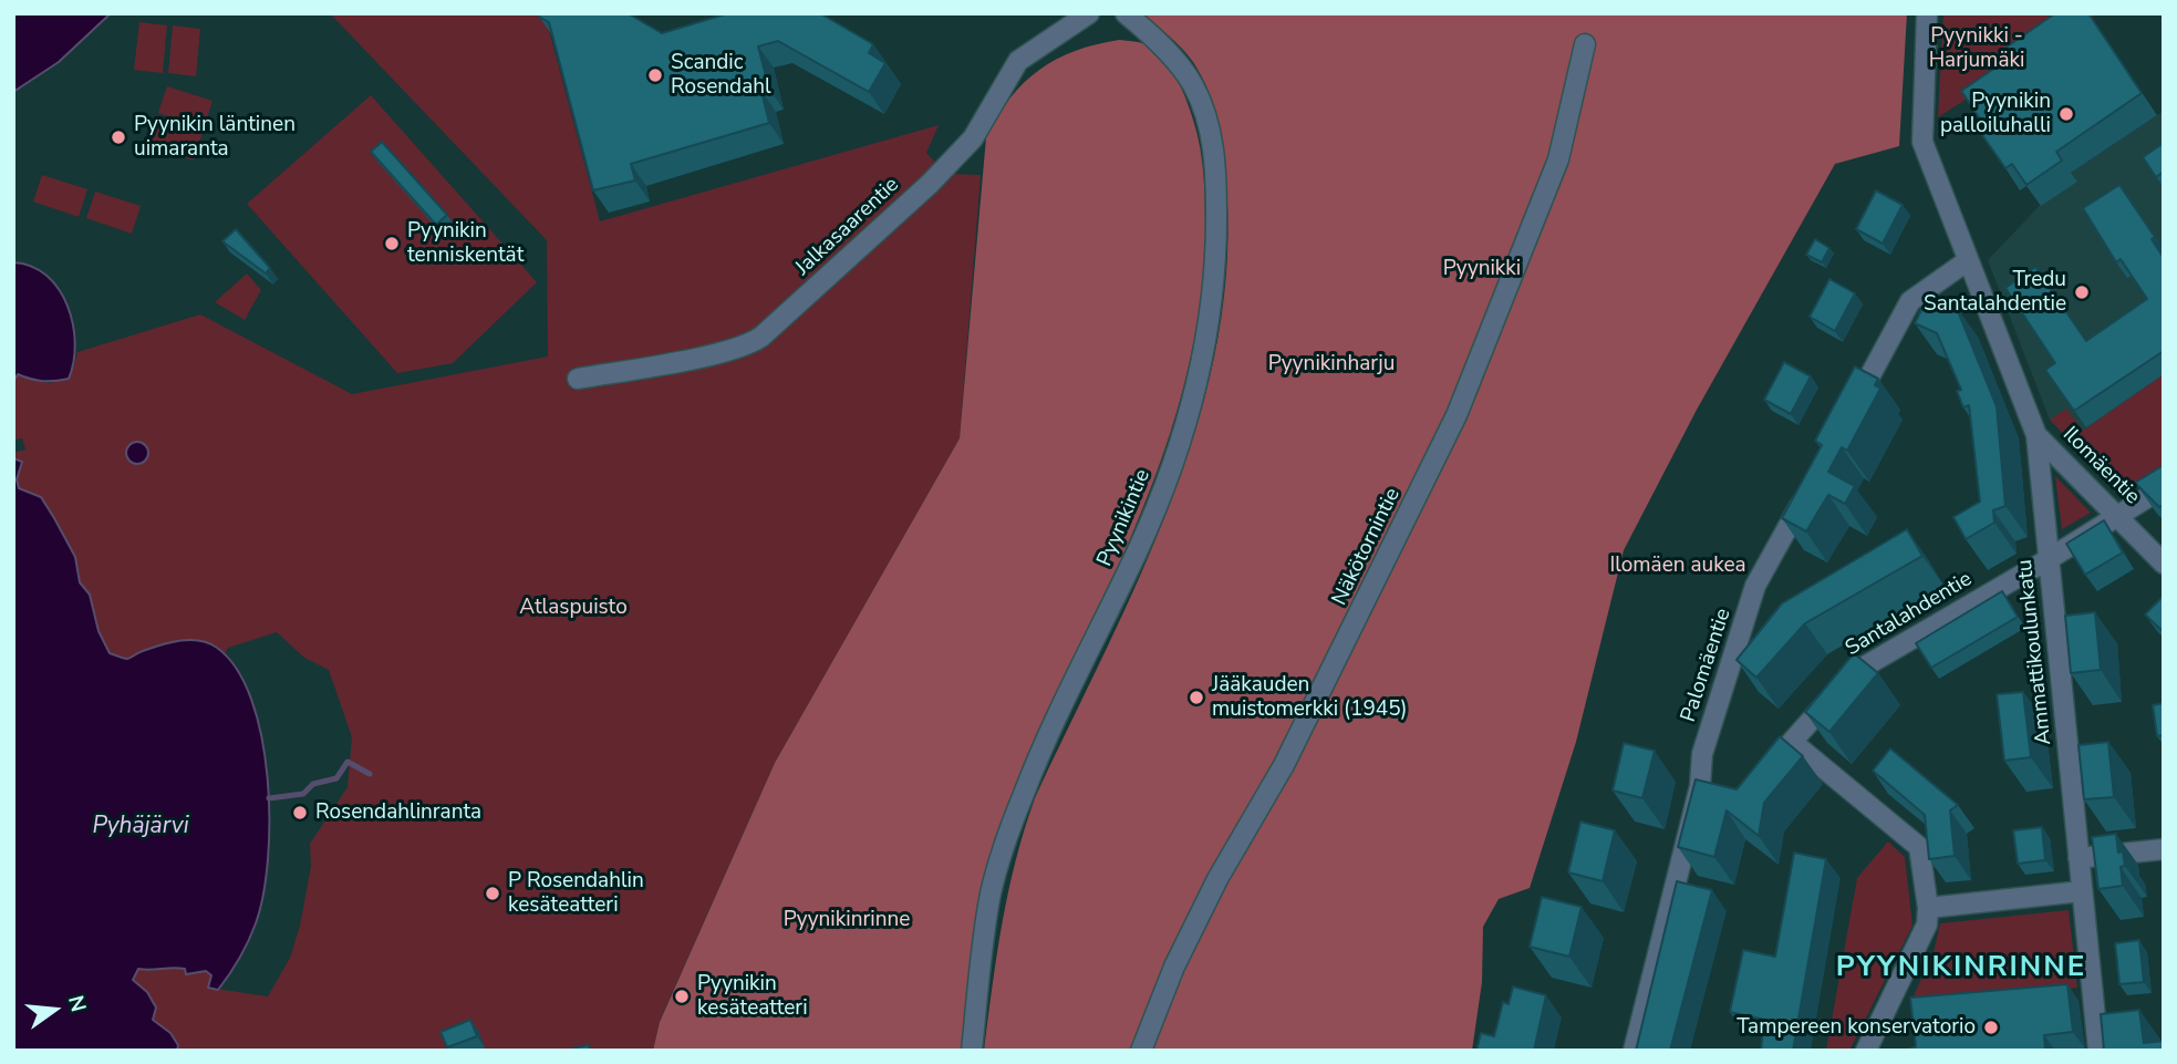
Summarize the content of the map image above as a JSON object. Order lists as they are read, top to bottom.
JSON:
{
  "streets": {
    "street": [
      "Jalkasaarentie",
      "Ilomäentie",
      "Pyynikintie",
      "Näkötornintie",
      "Santalahdentie",
      "Ammattikoulunkatu",
      "Palomäentie"
    ]
  },
  "crossings": [
    ["Ilomäentie", "Santalahdentie"],
    ["Ilomäentie", "Ammattikoulunkatu"],
    ["Santalahdentie", "Ammattikoulunkatu"]
  ],
  "districts": ["PYYNIKINRINNE"],
  "water": ["Pyhäjärvi"],
  "parks": [
    "Pyynikki - Harjumäki",
    "Pyynikki",
    "Pyynikinharju",
    "Ilomäen aukea",
    "Atlaspuisto",
    "Pyynikinrinne"
  ],
  "places": [
    "Scandic Rosendahl",
    "Pyynikin palloiluhalli",
    "Pyynikin läntinen uimaranta",
    "Pyynikin tenniskentät",
    "Tredu Santalahdentie",
    "Jääkauden muistomerkki (1945)",
    "Rosendahlinranta",
    "P Rosendahlin kesäteatteri",
    "Pyynikin kesäteatteri",
    "Tampereen konservatorio"
  ],
  "north": "right"
}
